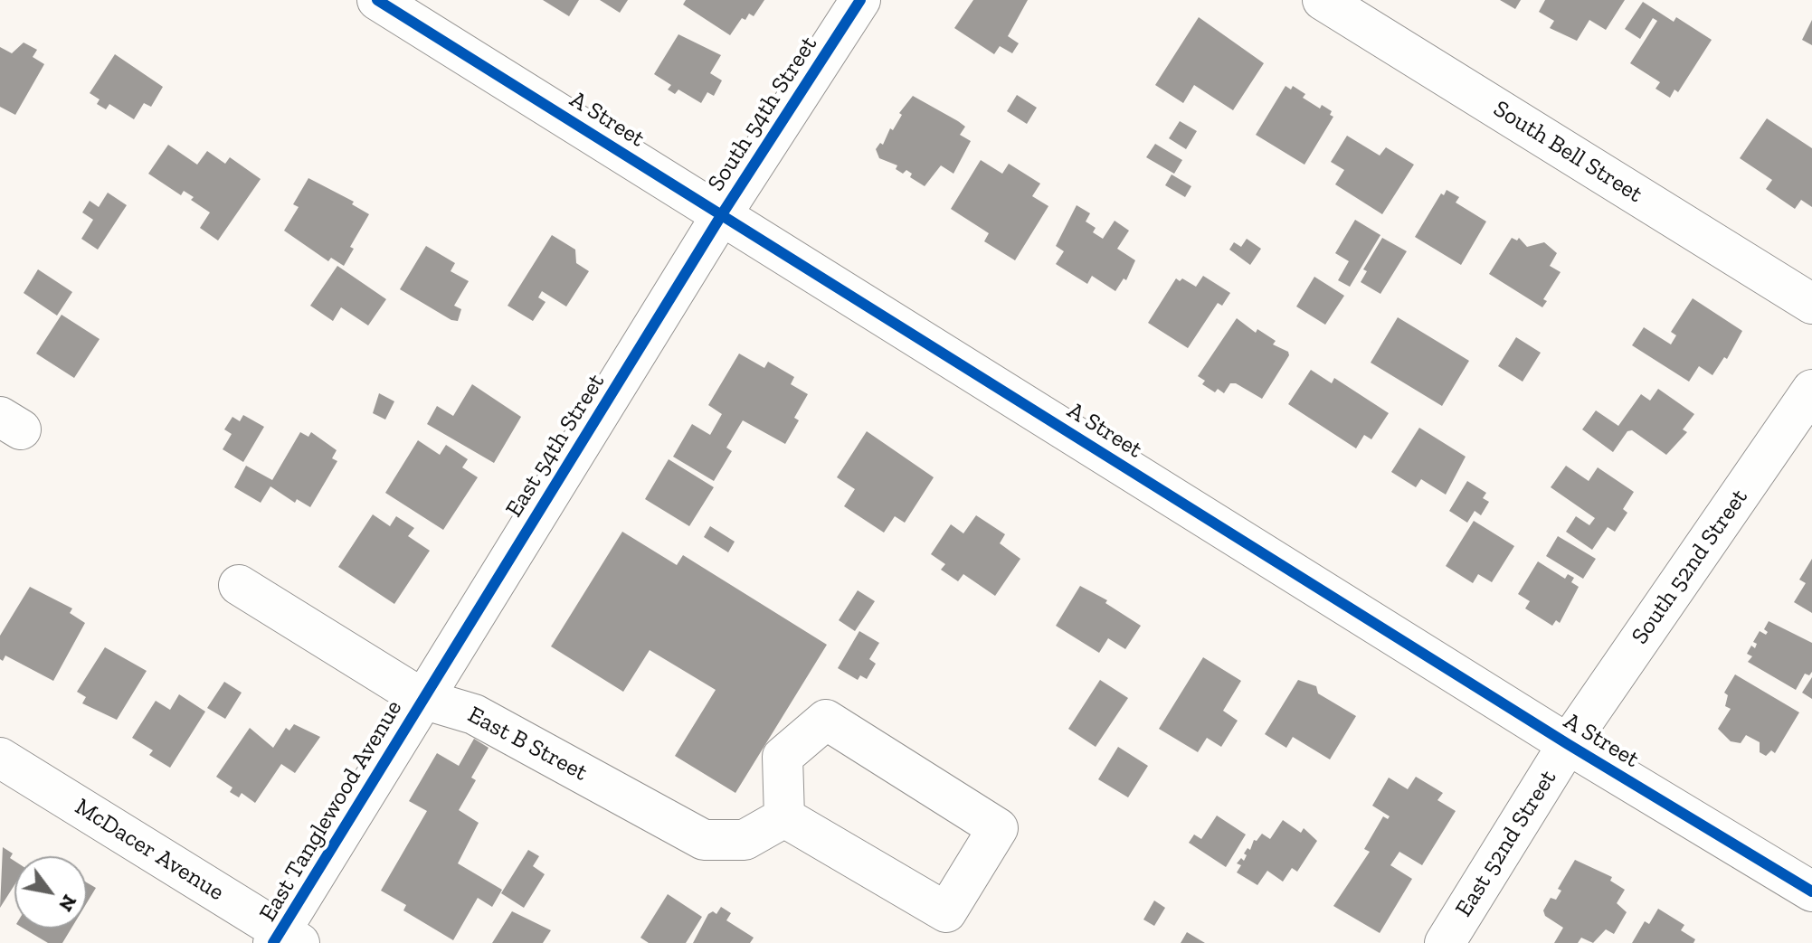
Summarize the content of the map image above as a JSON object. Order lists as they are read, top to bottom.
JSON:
{
  "streets": {
    "street": [
      "South 54th Street",
      "A Street",
      "South Bell Street",
      "East 54th Street",
      "South 52nd Street",
      "East B Street",
      "East Tanglewood Avenue",
      "East 52nd Street",
      "McDacer Avenue"
    ]
  },
  "crossings": [
    ["South 54th Street", "A Street"],
    ["South 54th Street", "East 54th Street"],
    ["A Street", "East 54th Street"],
    ["A Street", "South 52nd Street"],
    ["A Street", "East 52nd Street"],
    ["East 54th Street", "East B Street"],
    ["East 54th Street", "East Tanglewood Avenue"],
    ["South 52nd Street", "East 52nd Street"],
    ["East B Street", "East Tanglewood Avenue"],
    ["East Tanglewood Avenue", "McDacer Avenue"]
  ],
  "north": "bottom right"
}
